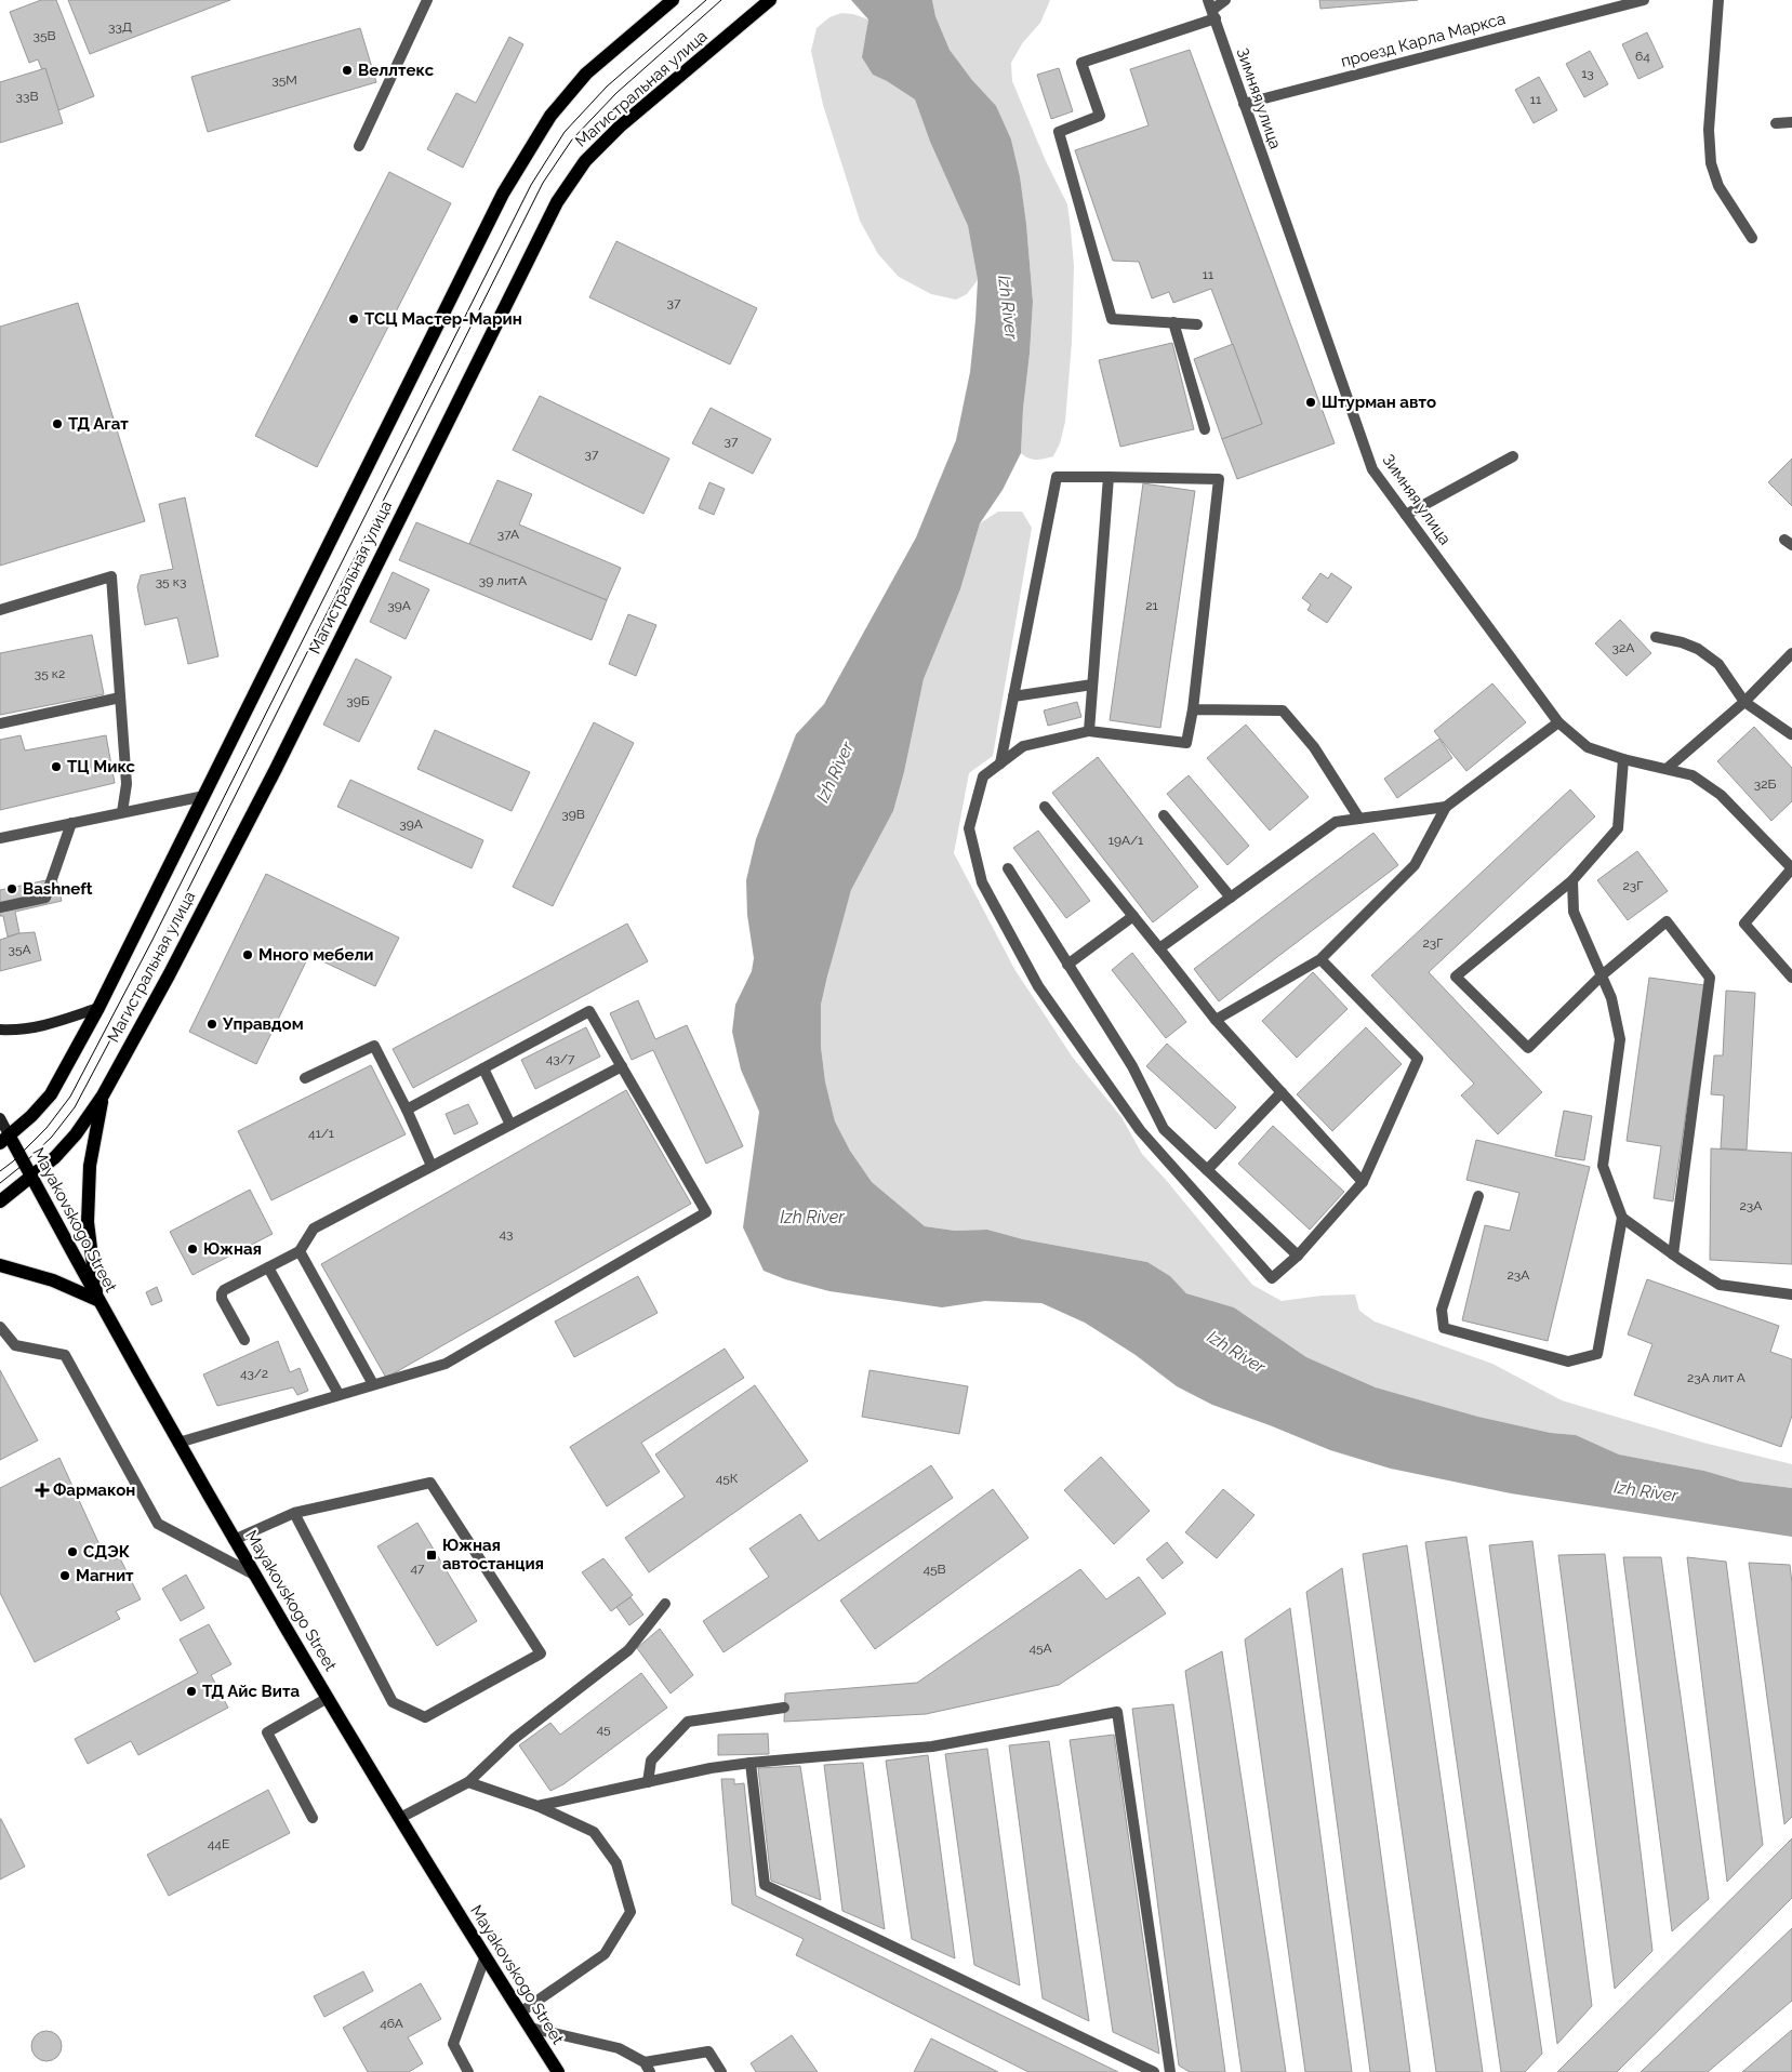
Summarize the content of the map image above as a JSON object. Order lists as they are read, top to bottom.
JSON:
{
  "streets": {
    "main road": ["Магистральная улица", "Mayakovskogo Street"],
    "street": ["проезд Карла Маркса", "Зимняя улица"]
  },
  "crossings": [
    ["проезд Карла Маркса", "Зимняя улица"],
    ["Магистральная улица", "Mayakovskogo Street"]
  ],
  "water": ["Izh River"],
  "places": {
    "other": [
      "Веллтекс",
      "ТСЦ Мастер-Марин",
      "Штурман авто",
      "ТД Агат",
      "ТЦ Микс",
      "Bashneft",
      "Много мебели",
      "Управдом",
      "Южная",
      "СДЭК",
      "Магнит",
      "ТД Айс Вита"
    ],
    "health": ["Фармакон"],
    "transit": ["Южная автостанция"]
  },
  "house_numbers": [
    "33Д",
    "35В",
    "64",
    "13",
    "35М",
    "33В",
    "11",
    "11",
    "37",
    "37",
    "37",
    "37А",
    "39 литА",
    "35 к3",
    "39А",
    "21",
    "32А",
    "35 к2",
    "39Б",
    "32Б",
    "39В",
    "39А",
    "19А/1",
    "23Г",
    "23Г",
    "35А",
    "43/7",
    "41/1",
    "23А",
    "43",
    "23А",
    "43/2",
    "23А лит А",
    "45К",
    "47",
    "45В",
    "45А",
    "45",
    "44Е",
    "46А"
  ]
}
